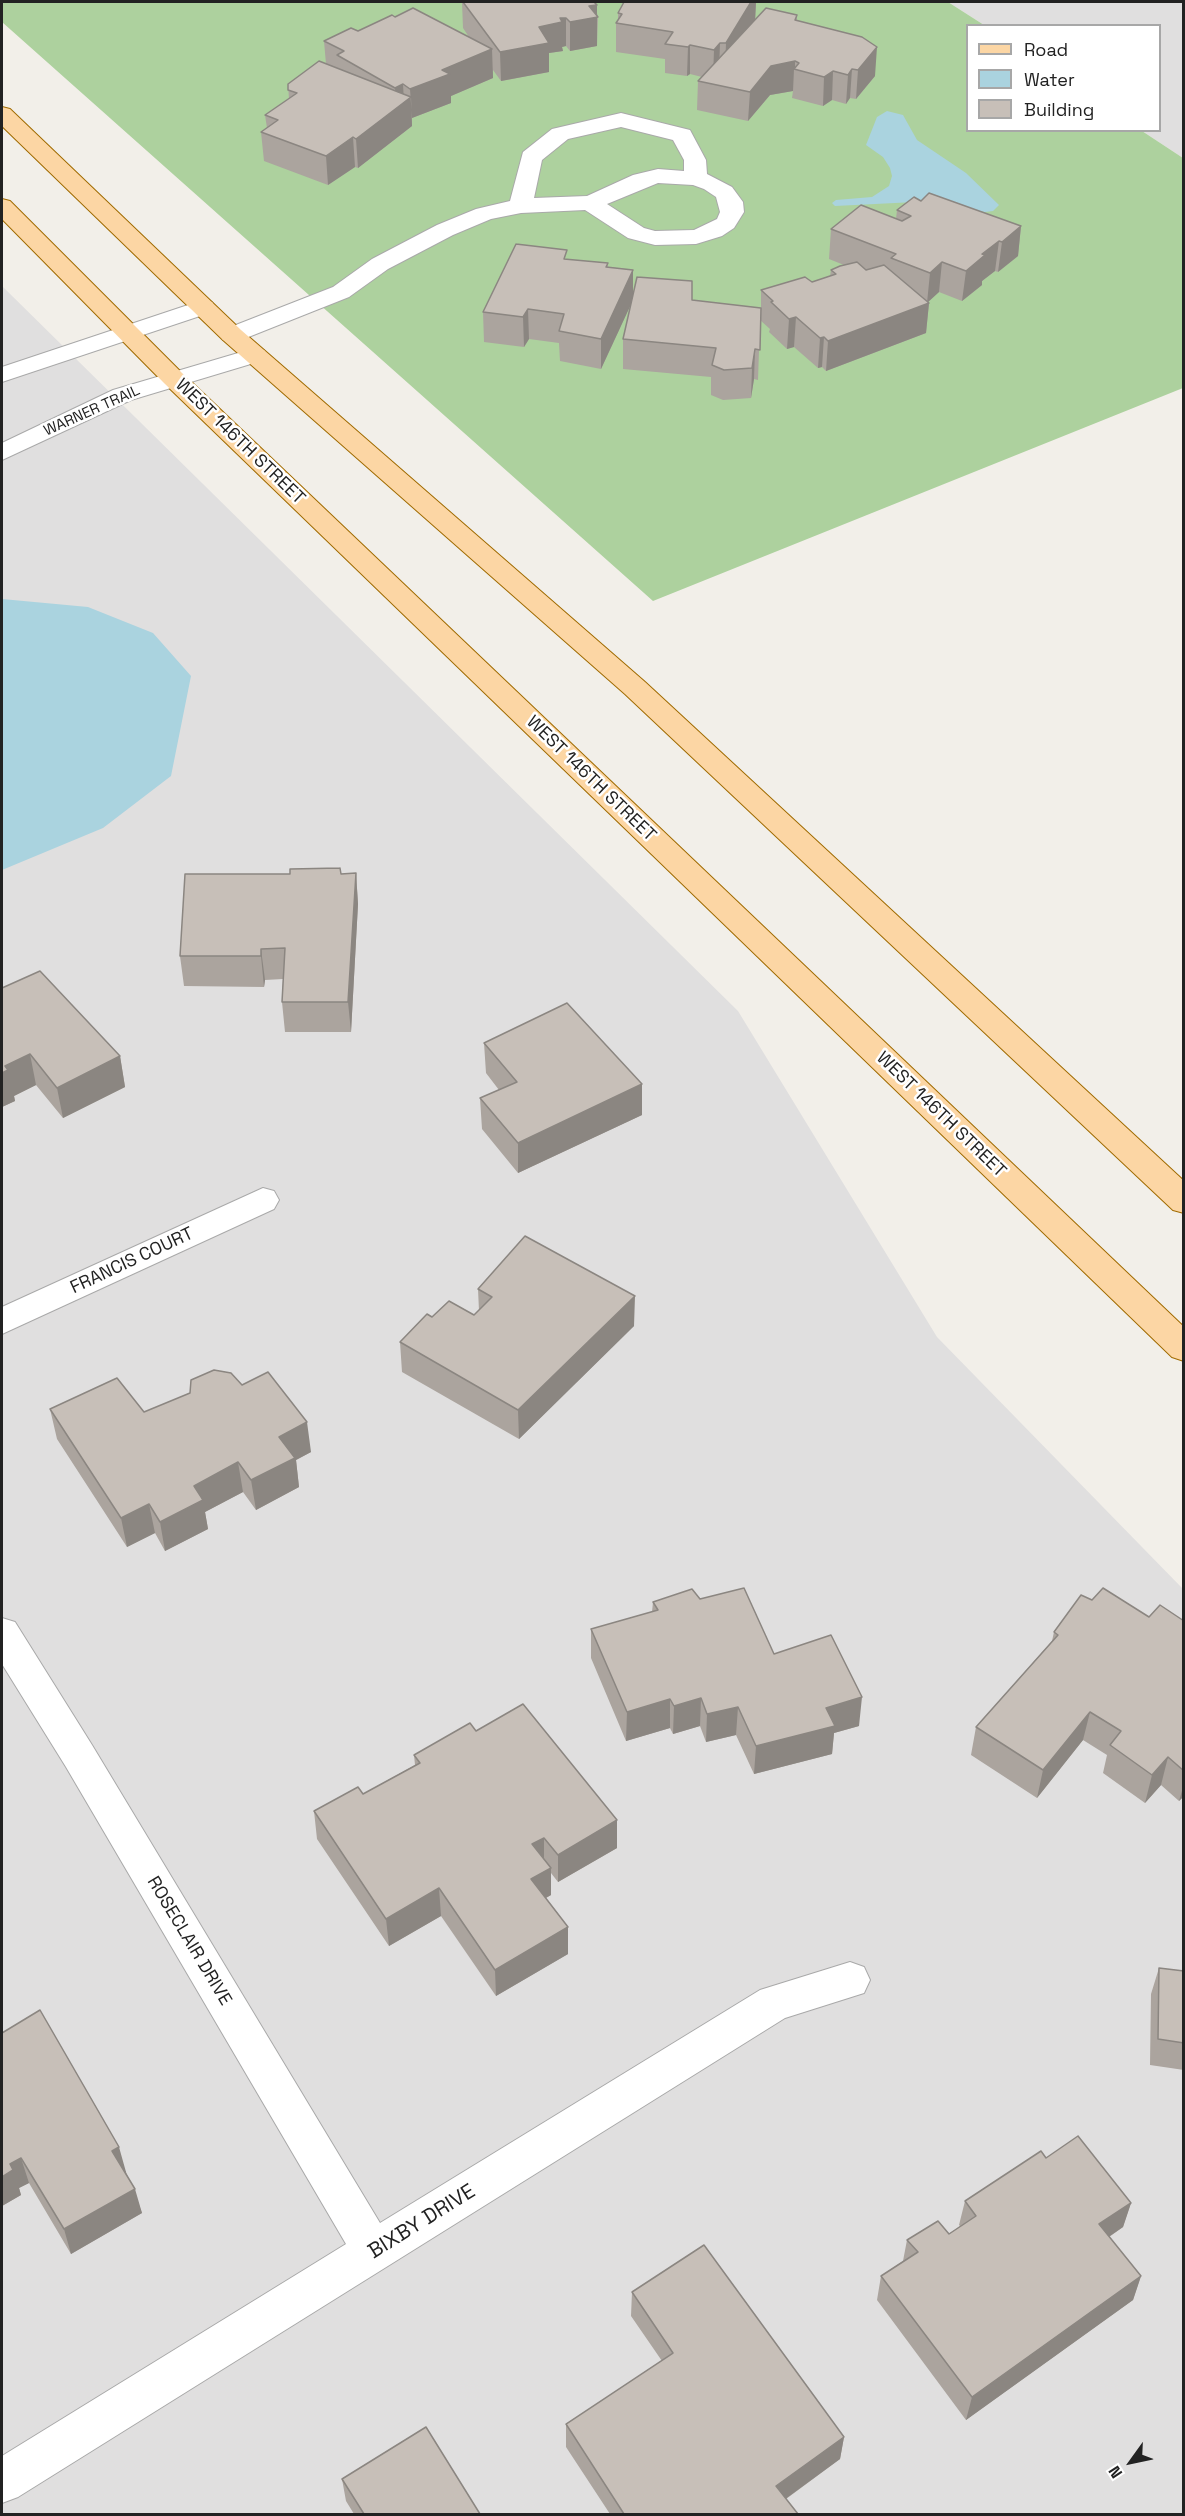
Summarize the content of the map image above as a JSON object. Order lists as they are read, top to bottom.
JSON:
{
  "streets": {
    "main road": ["WEST 146TH STREET"],
    "street": [
      "WARNER TRAIL",
      "FRANCIS COURT",
      "ROSECLAIR DRIVE",
      "BIXBY DRIVE"
    ]
  },
  "crossings": [
    ["WARNER TRAIL", "WEST 146TH STREET"],
    ["ROSECLAIR DRIVE", "BIXBY DRIVE"]
  ],
  "legend": ["Road", "Water", "Building"],
  "north": "bottom left"
}
